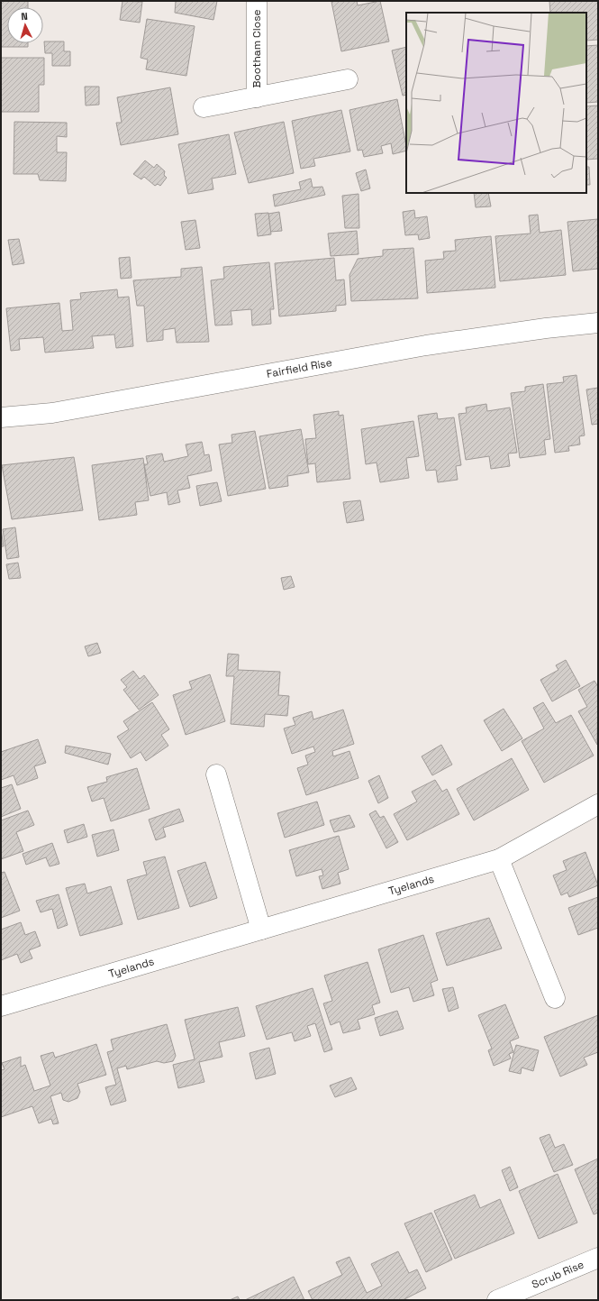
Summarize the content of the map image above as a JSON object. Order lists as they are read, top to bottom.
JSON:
{
  "streets": {
    "street": [
      "Bootham Close",
      "Fairfield Rise",
      "Tyelands",
      "Scrub Rise"
    ]
  },
  "north": "top"
}
